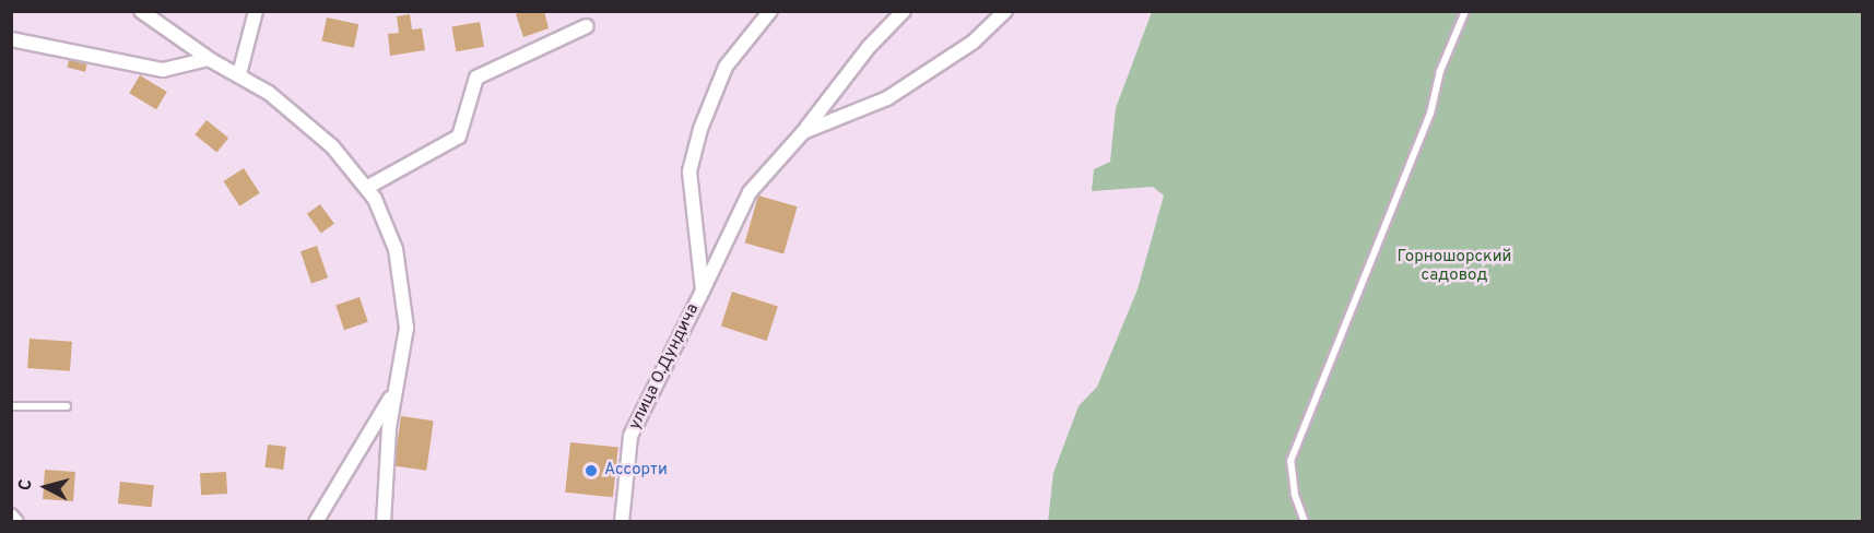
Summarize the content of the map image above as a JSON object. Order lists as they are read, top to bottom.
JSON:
{
  "streets": {
    "street": ["улица О.Дундича"]
  },
  "parks": ["Горношорский садовод"],
  "places": ["Ассорти"],
  "north": "left"
}
